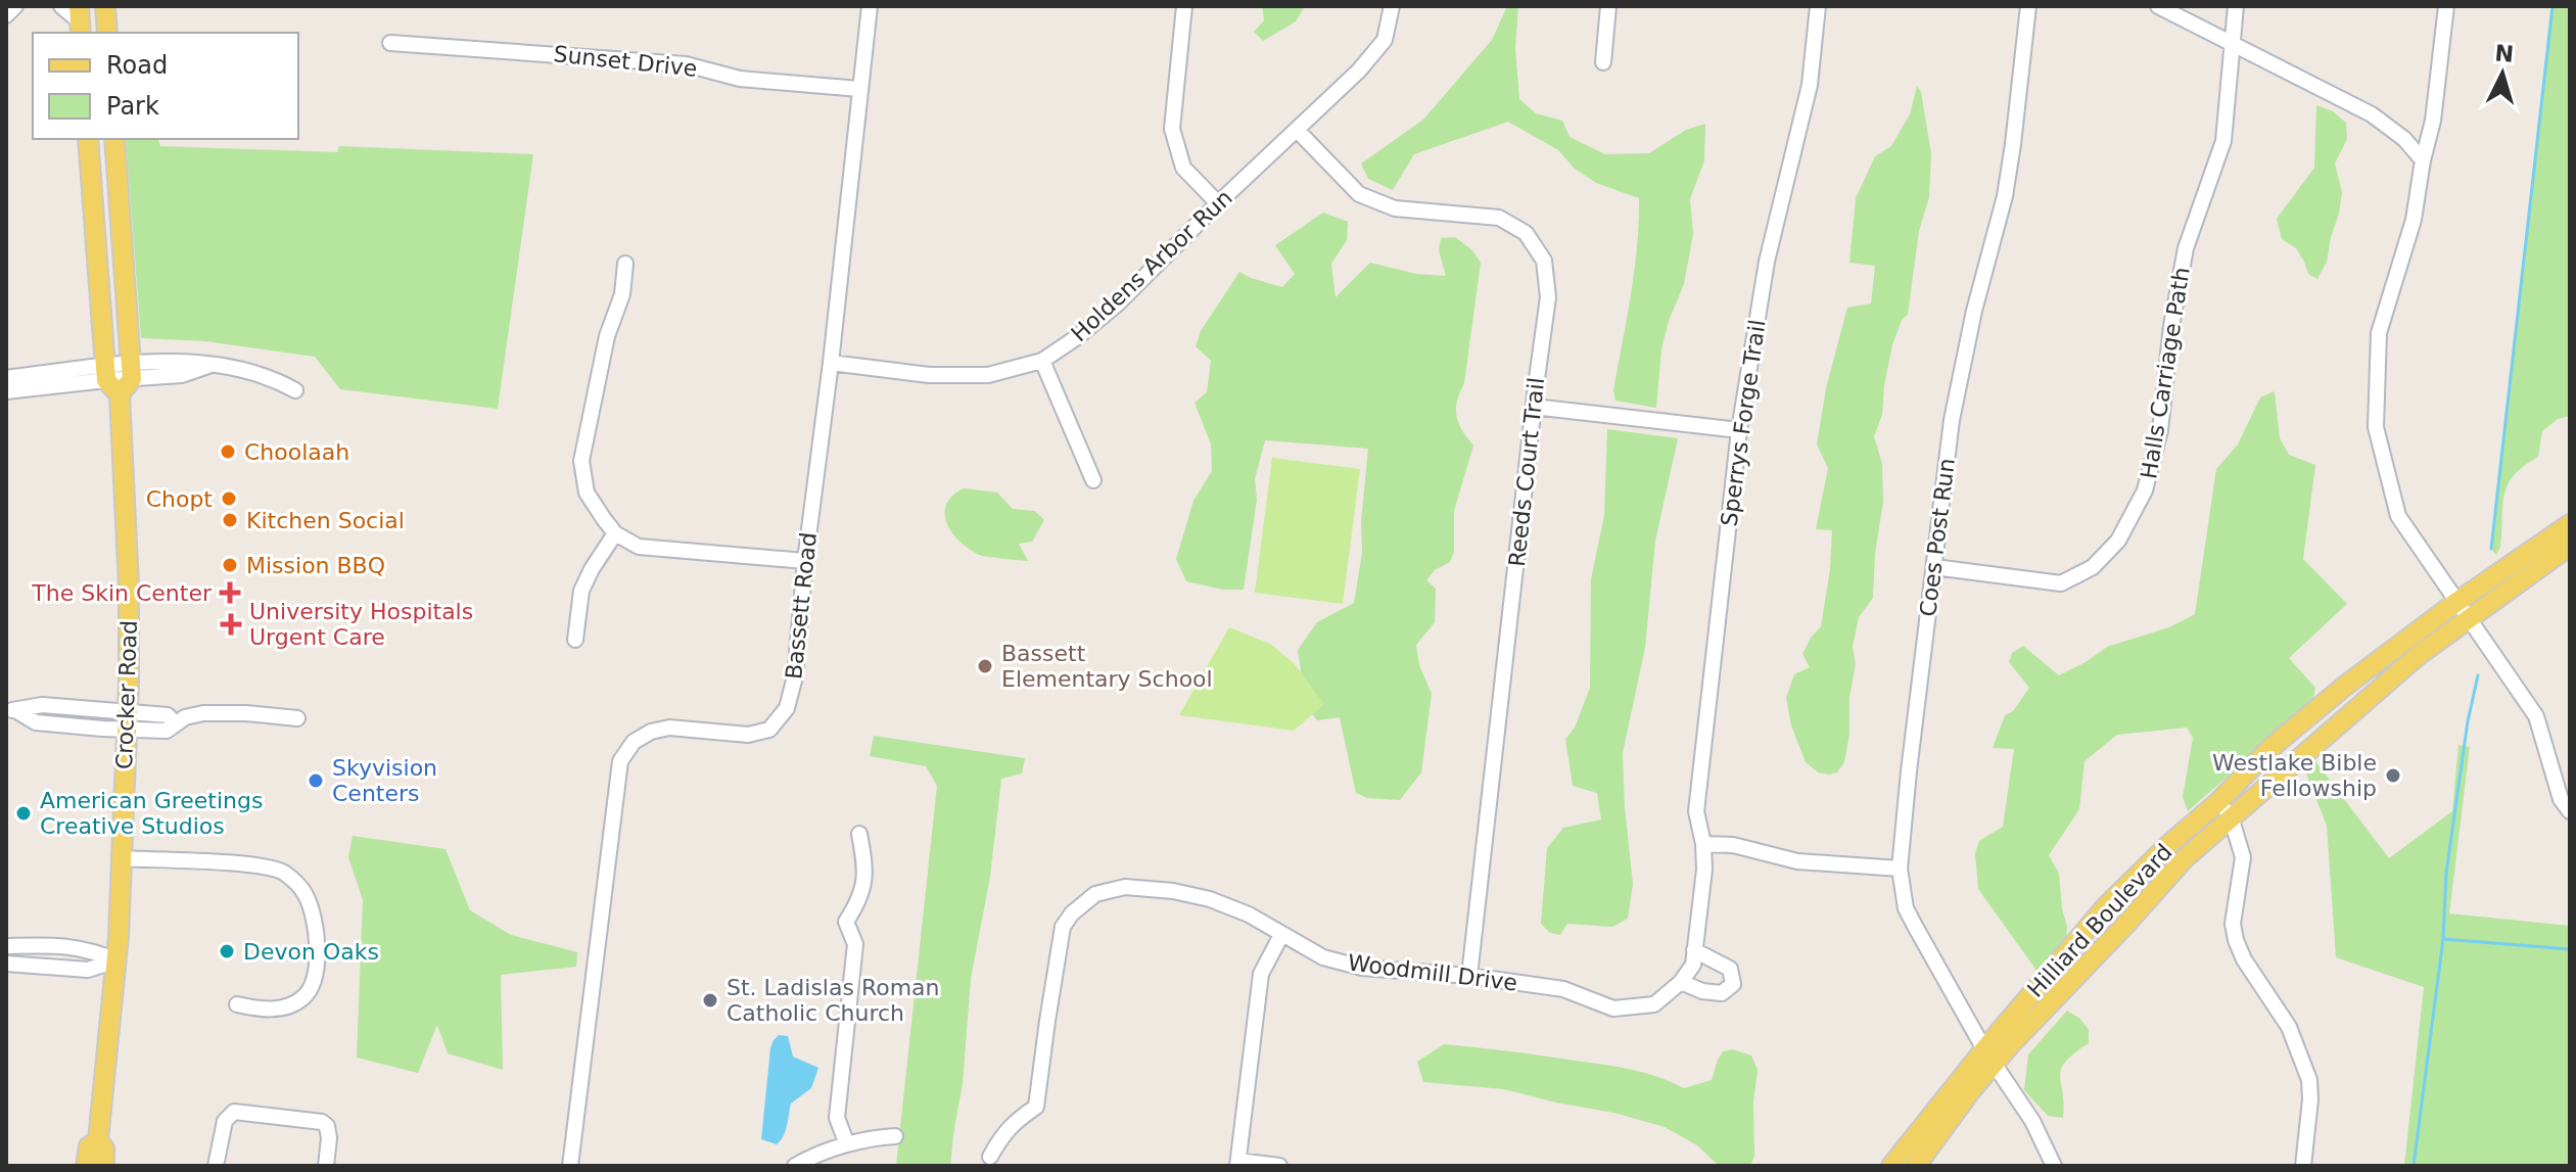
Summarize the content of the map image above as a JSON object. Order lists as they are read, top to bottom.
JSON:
{
  "streets": {
    "main road": ["Crocker Road", "Hilliard Boulevard"],
    "street": [
      "Sunset Drive",
      "Holdens Arbor Run",
      "Halls Carriage Path",
      "Sperrys Forge Trail",
      "Reeds Court Trail",
      "Coes Post Run",
      "Bassett Road",
      "Woodmill Drive"
    ]
  },
  "crossings": [
    ["Sunset Drive", "Bassett Road"],
    ["Holdens Arbor Run", "Reeds Court Trail"],
    ["Holdens Arbor Run", "Bassett Road"],
    ["Halls Carriage Path", "Coes Post Run"],
    ["Sperrys Forge Trail", "Woodmill Drive"],
    ["Reeds Court Trail", "Woodmill Drive"],
    ["Coes Post Run", "Hilliard Boulevard"]
  ],
  "places": {
    "other": [
      "Choolaah",
      "Chopt",
      "Kitchen Social",
      "Mission BBQ",
      "Bassett Elementary School",
      "Westlake Bible Fellowship",
      "Skyvision Centers",
      "American Greetings Creative Studios",
      "Devon Oaks",
      "St. Ladislas Roman Catholic Church"
    ],
    "health": ["The Skin Center", "University Hospitals Urgent Care"]
  },
  "legend": ["Road", "Park"],
  "north": "top"
}
